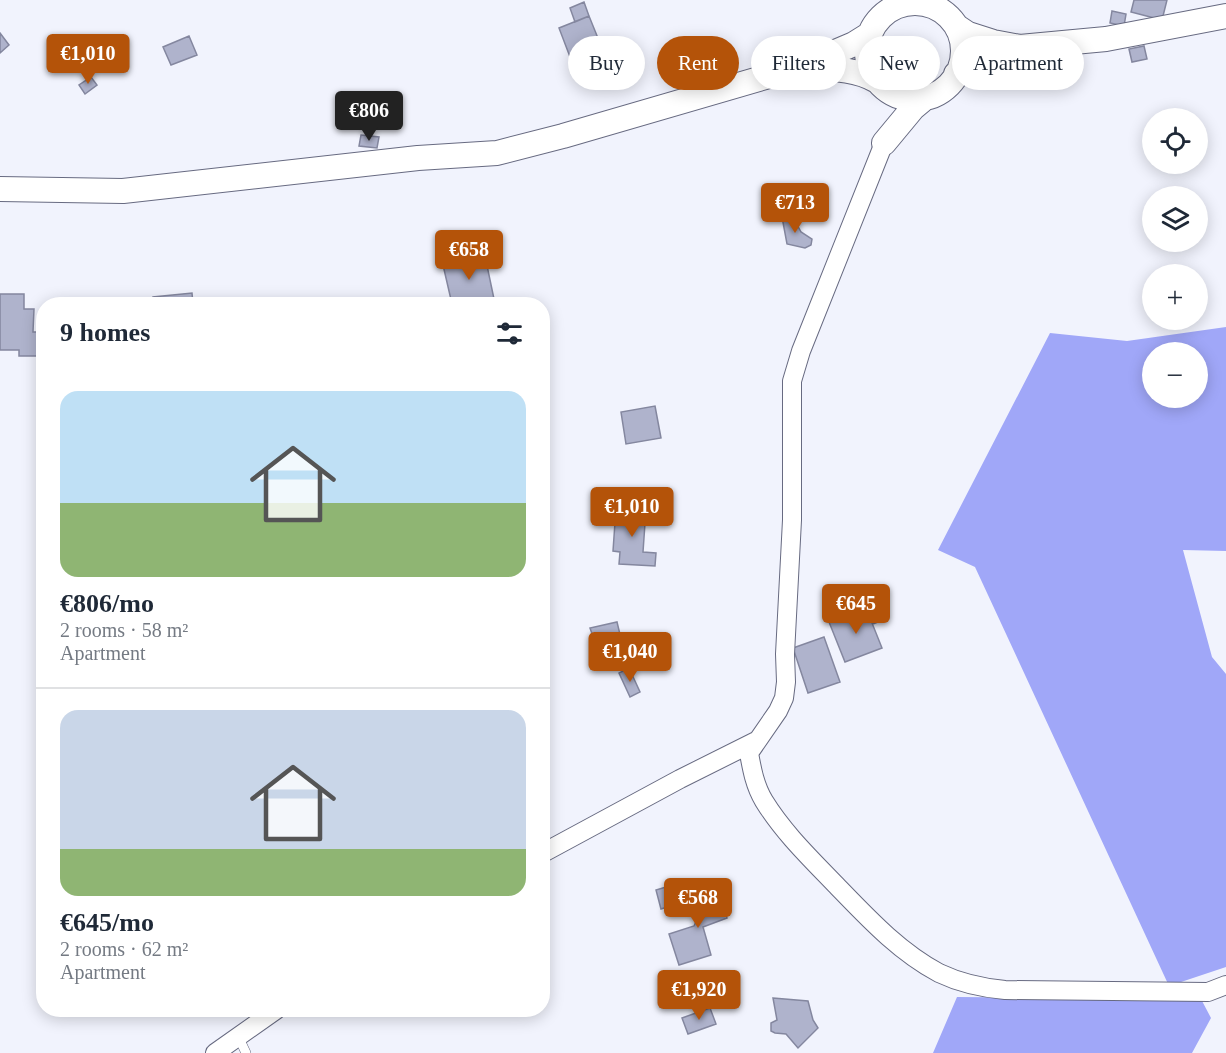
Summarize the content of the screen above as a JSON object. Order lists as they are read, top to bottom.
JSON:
{
  "page": {
    "price": [
      "€1,010",
      "€806",
      "€713",
      "€658",
      "€1,010",
      "€645",
      "€1,040",
      "€568",
      "€1,920"
    ],
    "chip": [
      "Buy",
      "Rent",
      "Filters",
      "New",
      "Apartment"
    ],
    "map_buttons": ["+", "−"],
    "heading": "9 homes",
    "list": [
      {
        "name": "€806/mo",
        "note": "2 rooms · 58 m² · Apartment"
      },
      {
        "name": "€645/mo",
        "note": "2 rooms · 62 m² · Apartment"
      }
    ]
  }
}
